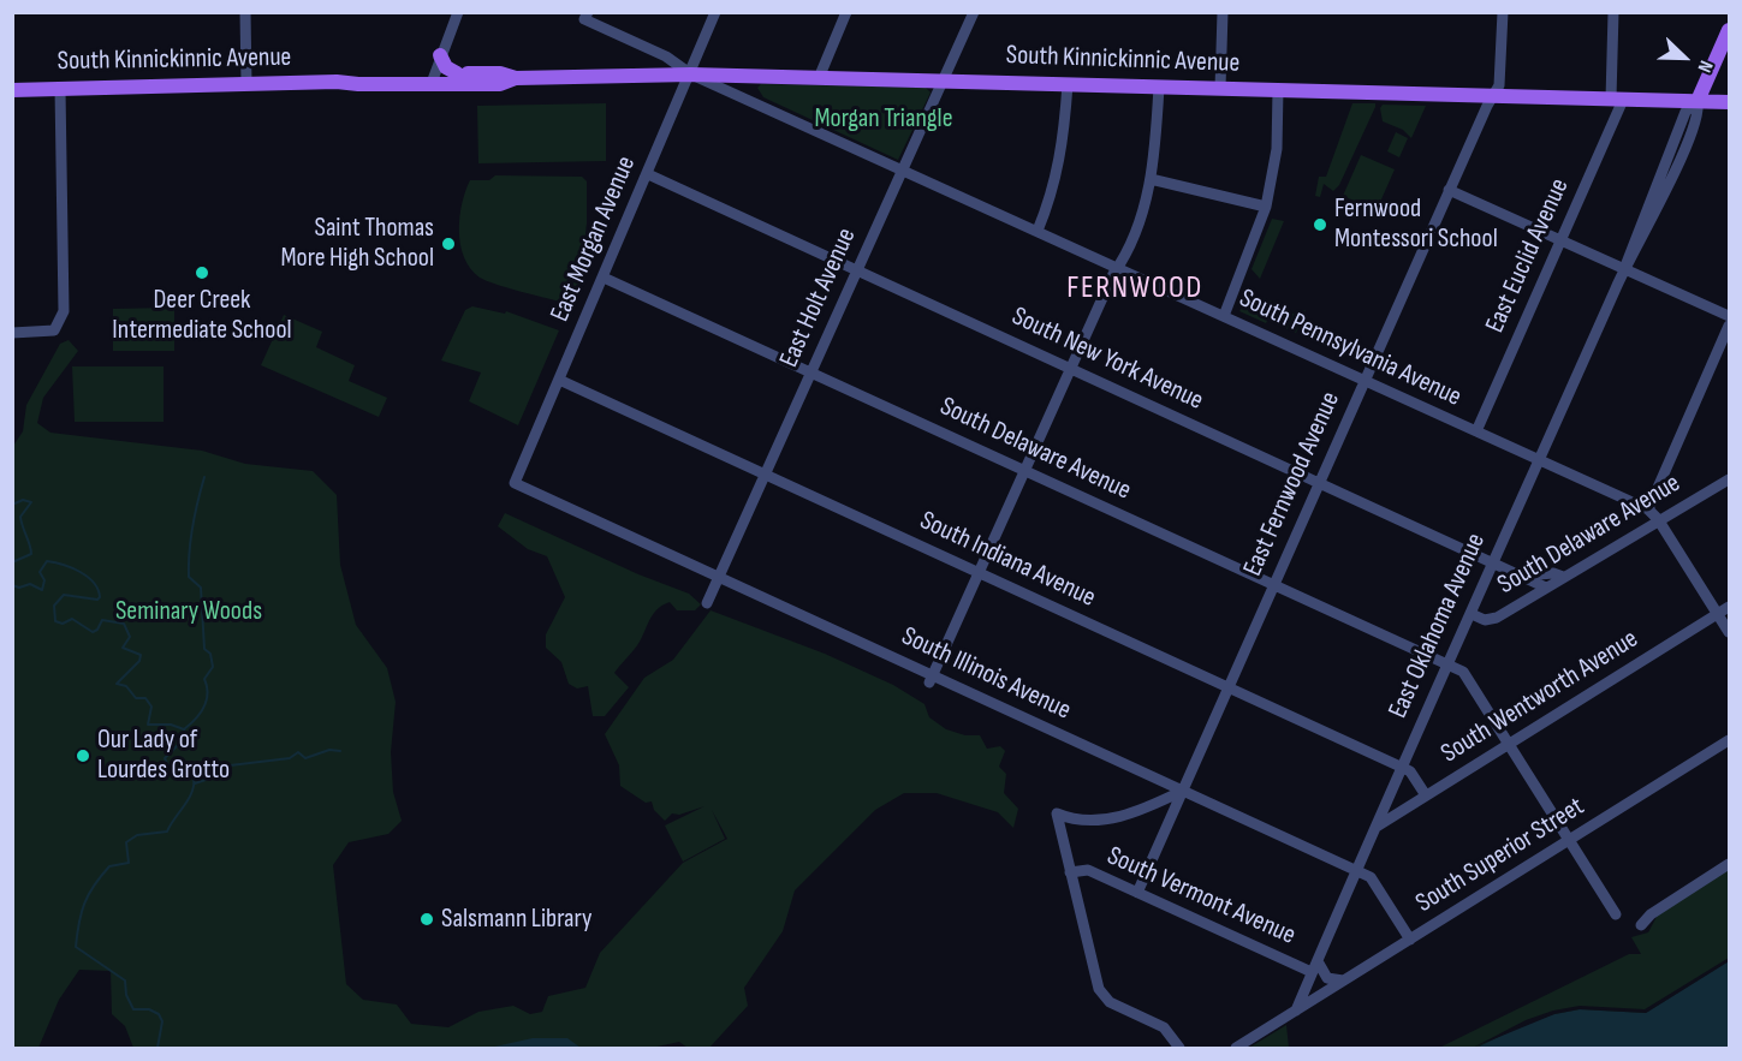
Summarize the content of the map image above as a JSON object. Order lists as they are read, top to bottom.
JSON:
{
  "streets": {
    "main road": ["South Kinnickinnic Avenue", "East Oklahoma Avenue"],
    "street": [
      "East Morgan Avenue",
      "East Euclid Avenue",
      "East Holt Avenue",
      "South Pennsylvania Avenue",
      "South New York Avenue",
      "South Delaware Avenue",
      "East Fernwood Avenue",
      "South Indiana Avenue",
      "South Illinois Avenue",
      "South Wentworth Avenue",
      "South Superior Street",
      "South Vermont Avenue"
    ]
  },
  "crossings": [
    ["South Kinnickinnic Avenue", "East Morgan Avenue"],
    ["South Kinnickinnic Avenue", "East Euclid Avenue"],
    ["South Kinnickinnic Avenue", "East Holt Avenue"],
    ["South Kinnickinnic Avenue", "South Pennsylvania Avenue"],
    ["South Kinnickinnic Avenue", "East Fernwood Avenue"],
    ["South Kinnickinnic Avenue", "East Oklahoma Avenue"],
    ["East Morgan Avenue", "South Pennsylvania Avenue"],
    ["East Morgan Avenue", "South New York Avenue"],
    ["East Morgan Avenue", "South Delaware Avenue"],
    ["East Morgan Avenue", "South Indiana Avenue"],
    ["East Morgan Avenue", "South Illinois Avenue"],
    ["East Euclid Avenue", "South Pennsylvania Avenue"],
    ["East Holt Avenue", "South Pennsylvania Avenue"],
    ["East Holt Avenue", "South New York Avenue"],
    ["East Holt Avenue", "South Delaware Avenue"],
    ["East Holt Avenue", "South Indiana Avenue"],
    ["East Holt Avenue", "South Illinois Avenue"],
    ["South Pennsylvania Avenue", "East Fernwood Avenue"],
    ["South Pennsylvania Avenue", "East Oklahoma Avenue"],
    ["South New York Avenue", "South Delaware Avenue"],
    ["South New York Avenue", "East Fernwood Avenue"],
    ["South New York Avenue", "East Oklahoma Avenue"],
    ["South Delaware Avenue", "East Fernwood Avenue"],
    ["South Delaware Avenue", "East Oklahoma Avenue"],
    ["South Delaware Avenue", "South Wentworth Avenue"],
    ["South Delaware Avenue", "South Superior Street"],
    ["East Fernwood Avenue", "South Indiana Avenue"],
    ["East Fernwood Avenue", "South Illinois Avenue"],
    ["East Fernwood Avenue", "South Vermont Avenue"],
    ["South Indiana Avenue", "East Oklahoma Avenue"],
    ["South Indiana Avenue", "South Wentworth Avenue"],
    ["East Oklahoma Avenue", "South Illinois Avenue"],
    ["East Oklahoma Avenue", "South Wentworth Avenue"],
    ["East Oklahoma Avenue", "South Superior Street"],
    ["East Oklahoma Avenue", "South Vermont Avenue"],
    ["South Illinois Avenue", "South Superior Street"]
  ],
  "districts": ["FERNWOOD"],
  "parks": ["Morgan Triangle", "Seminary Woods"],
  "places": [
    "Fernwood Montessori School",
    "Saint Thomas More High School",
    "Deer Creek Intermediate School",
    "Our Lady of Lourdes Grotto",
    "Salsmann Library"
  ],
  "north": "bottom right"
}
